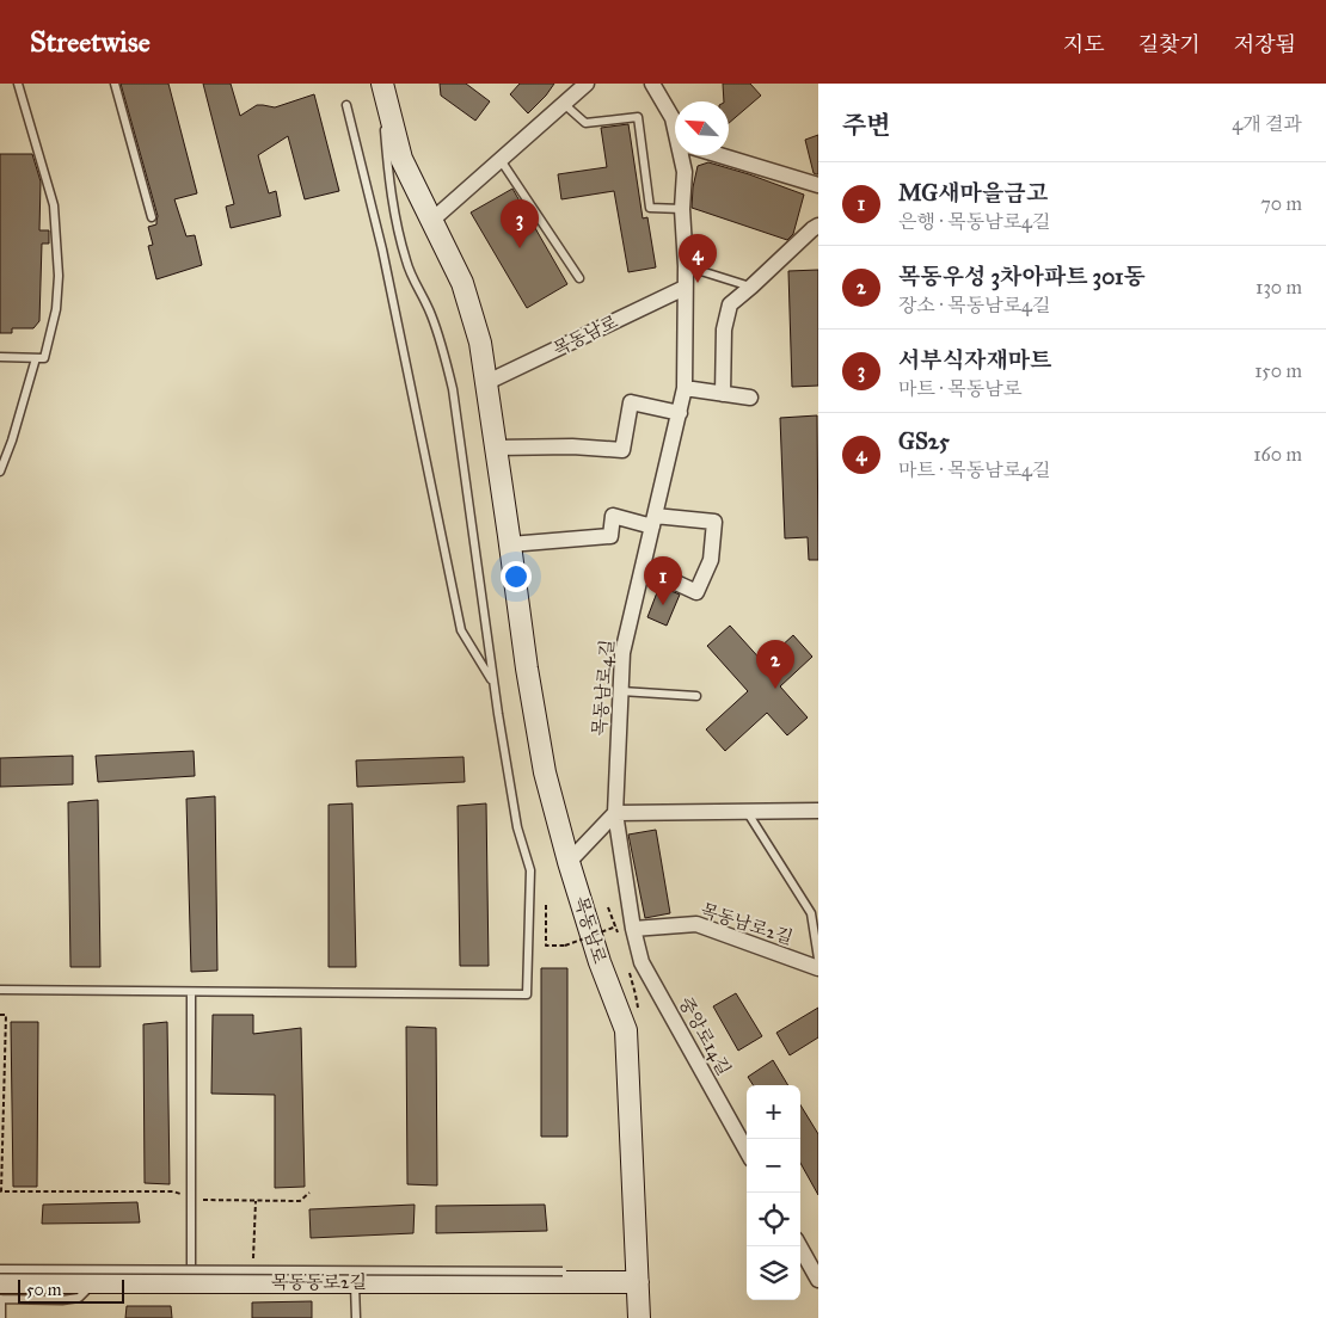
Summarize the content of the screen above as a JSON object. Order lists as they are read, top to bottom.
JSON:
{
  "streets": {
    "main road": ["목동남로", "목동동로2길"],
    "street": ["목동남로4길", "목동남로2길", "중앙로14길"]
  },
  "crossings": [
    ["목동남로", "목동남로4길"],
    ["목동남로", "목동동로2길"],
    ["목동남로4길", "목동남로2길"],
    ["목동남로4길", "중앙로14길"],
    ["목동남로2길", "중앙로14길"]
  ],
  "scale_bar": "50 m",
  "north": "top left",
  "page": {
    "header": "Streetwise",
    "nav": ["지도", "길찾기", "저장됨"],
    "heading": ["주변", "4개 결과"],
    "list": [
      {
        "mark": "1",
        "name": "MG새마을금고",
        "note": "은행 · 목동남로4길",
        "value": "70 m"
      },
      {
        "mark": "2",
        "name": "목동우성 3차아파트 301동",
        "note": "장소 · 목동남로4길",
        "value": "130 m"
      },
      {
        "mark": "3",
        "name": "서부식자재마트",
        "note": "마트 · 목동남로",
        "value": "150 m"
      },
      {
        "mark": "4",
        "name": "GS25",
        "note": "마트 · 목동남로4길",
        "value": "160 m"
      }
    ],
    "pins": [
      "3",
      "4",
      "1",
      "2"
    ],
    "map_buttons": ["+", "−"],
    "scale": "50 m"
  }
}
